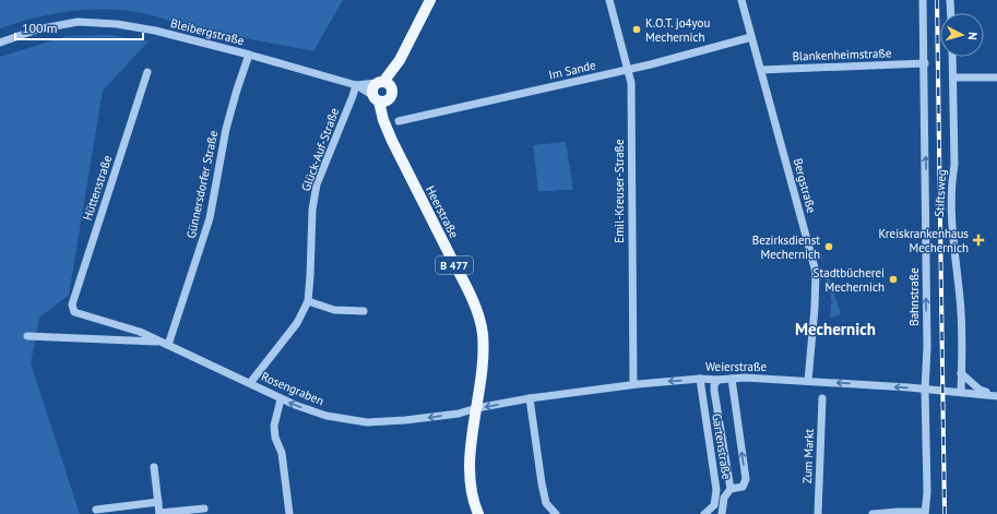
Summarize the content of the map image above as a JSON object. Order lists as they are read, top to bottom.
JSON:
{
  "streets": {
    "main road": ["Heerstraße", "B 477"],
    "street": [
      "Bleibergstraße",
      "Blankenheimstraße",
      "Im Sande",
      "Glück-Auf-Straße",
      "Günnersdorfer Straße",
      "Bergstraße",
      "Hüttenstraße",
      "Emil-Kreuser-Straße",
      "Stiftsweg",
      "Bahnstraße",
      "Weierstraße",
      "Rosengraben",
      "Gartenstraße",
      "Zum Markt"
    ]
  },
  "crossings": [
    ["Bleibergstraße", "Glück-Auf-Straße"],
    ["Bleibergstraße", "Günnersdorfer Straße"],
    ["Bleibergstraße", "Heerstraße"],
    ["Blankenheimstraße", "Bergstraße"],
    ["Blankenheimstraße", "Bahnstraße"],
    ["Im Sande", "Bergstraße"],
    ["Im Sande", "Emil-Kreuser-Straße"],
    ["Glück-Auf-Straße", "Rosengraben"],
    ["Günnersdorfer Straße", "Rosengraben"],
    ["Bergstraße", "Weierstraße"],
    ["Hüttenstraße", "Rosengraben"],
    ["Emil-Kreuser-Straße", "Weierstraße"],
    ["Stiftsweg", "Weierstraße"],
    ["Heerstraße", "B 477"],
    ["Heerstraße", "Weierstraße"],
    ["Heerstraße", "Rosengraben"],
    ["B 477", "Weierstraße"],
    ["B 477", "Rosengraben"],
    ["Bahnstraße", "Weierstraße"],
    ["Weierstraße", "Rosengraben"],
    ["Weierstraße", "Gartenstraße"]
  ],
  "one_way": ["Bahnstraße", "Weierstraße", "Rosengraben"],
  "districts": ["Mechernich"],
  "places": {
    "other": ["K.O.T. jo4you Mechernich", "Bezirksdienst Mechernich", "Stadtbücherei Mechernich"],
    "health": ["Kreiskrankenhaus Mechernich"]
  },
  "scale_bar": "100 m",
  "north": "right"
}
